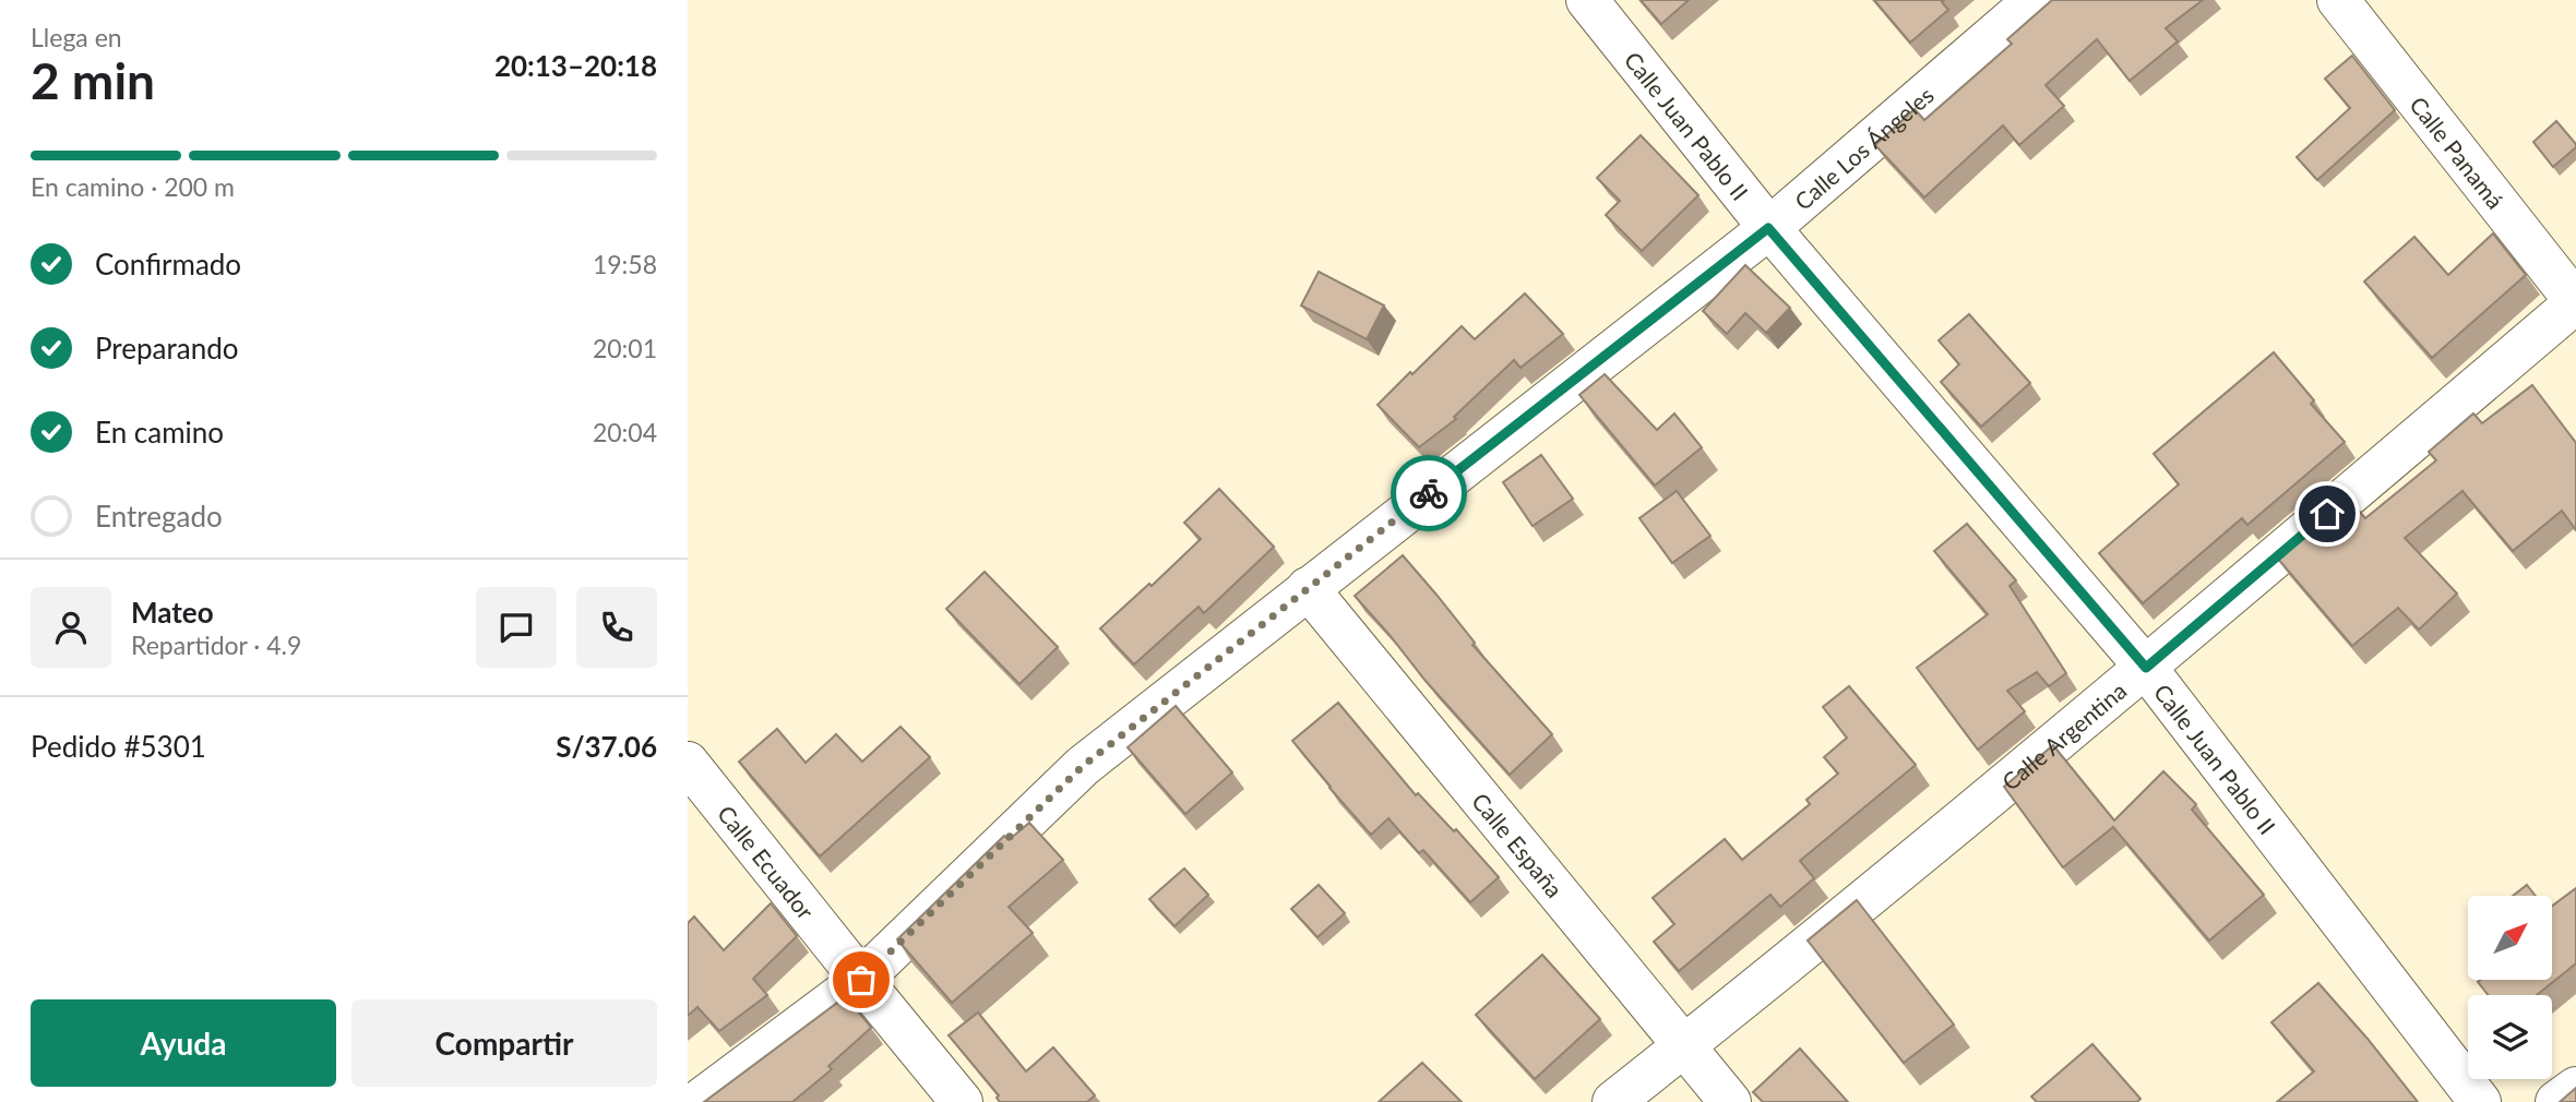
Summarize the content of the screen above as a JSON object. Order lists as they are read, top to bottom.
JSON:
{
  "streets": {
    "street": [
      "Calle Juan Pablo II",
      "Calle Los Ángeles",
      "Calle Panamá",
      "Calle Argentina",
      "Calle España",
      "Calle Ecuador"
    ]
  },
  "crossings": [
    ["Calle Juan Pablo II", "Calle Los Ángeles"],
    ["Calle Juan Pablo II", "Calle Argentina"],
    ["Calle Los Ángeles", "Calle España"],
    ["Calle Los Ángeles", "Calle Ecuador"],
    ["Calle Panamá", "Calle Argentina"],
    ["Calle Argentina", "Calle España"]
  ],
  "north": "top right",
  "page": {
    "heading": ["2 min", "Llega en", "20:13–20:18"],
    "panel": [
      "Mateo",
      "Repartidor · 4.9",
      "Pedido #5301",
      "S/37.06"
    ],
    "bar": "En camino · 200 m",
    "list": [
      ["Confirmado", "19:58"],
      ["Preparando", "20:01"],
      ["En camino", "20:04"],
      "Entregado"
    ],
    "buttons": ["Ayuda", "Compartir"]
  }
}
